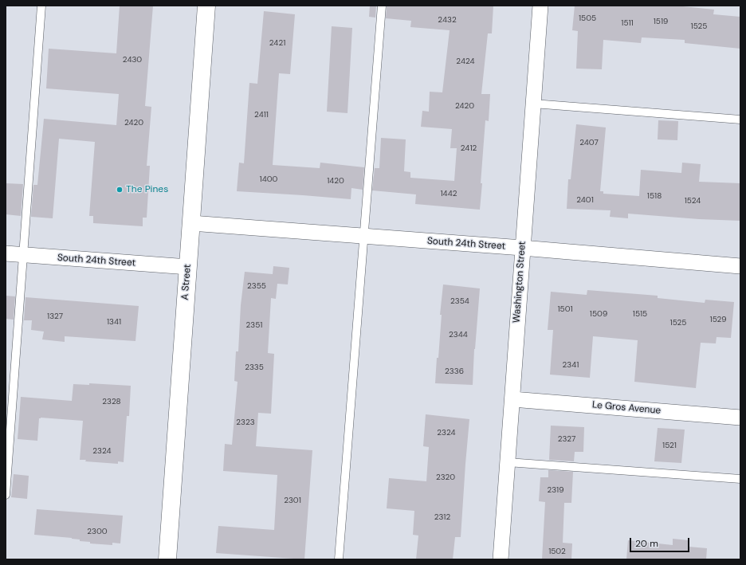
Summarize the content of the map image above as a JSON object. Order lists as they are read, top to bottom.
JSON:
{
  "streets": {
    "main road": ["A Street"],
    "street": ["South 24th Street", "Washington Street", "Le Gros Avenue"]
  },
  "crossings": [
    ["South 24th Street", "A Street"],
    ["South 24th Street", "Washington Street"],
    ["Washington Street", "Le Gros Avenue"]
  ],
  "places": ["The Pines"],
  "house_numbers": [
    "1505",
    "2432",
    "1519",
    "1511",
    "1525",
    "2421",
    "2430",
    "2424",
    "2420",
    "2411",
    "2420",
    "2407",
    "2412",
    "1400",
    "1420",
    "1442",
    "1518",
    "2401",
    "1524",
    "2355",
    "2354",
    "1501",
    "1509",
    "1515",
    "1327",
    "1529",
    "1341",
    "1525",
    "2351",
    "2344",
    "2341",
    "2335",
    "2336",
    "2328",
    "2323",
    "2324",
    "2327",
    "1521",
    "2324",
    "2320",
    "2319",
    "2301",
    "2312",
    "2300",
    "1502"
  ],
  "scale_bar": "20 m"
}
